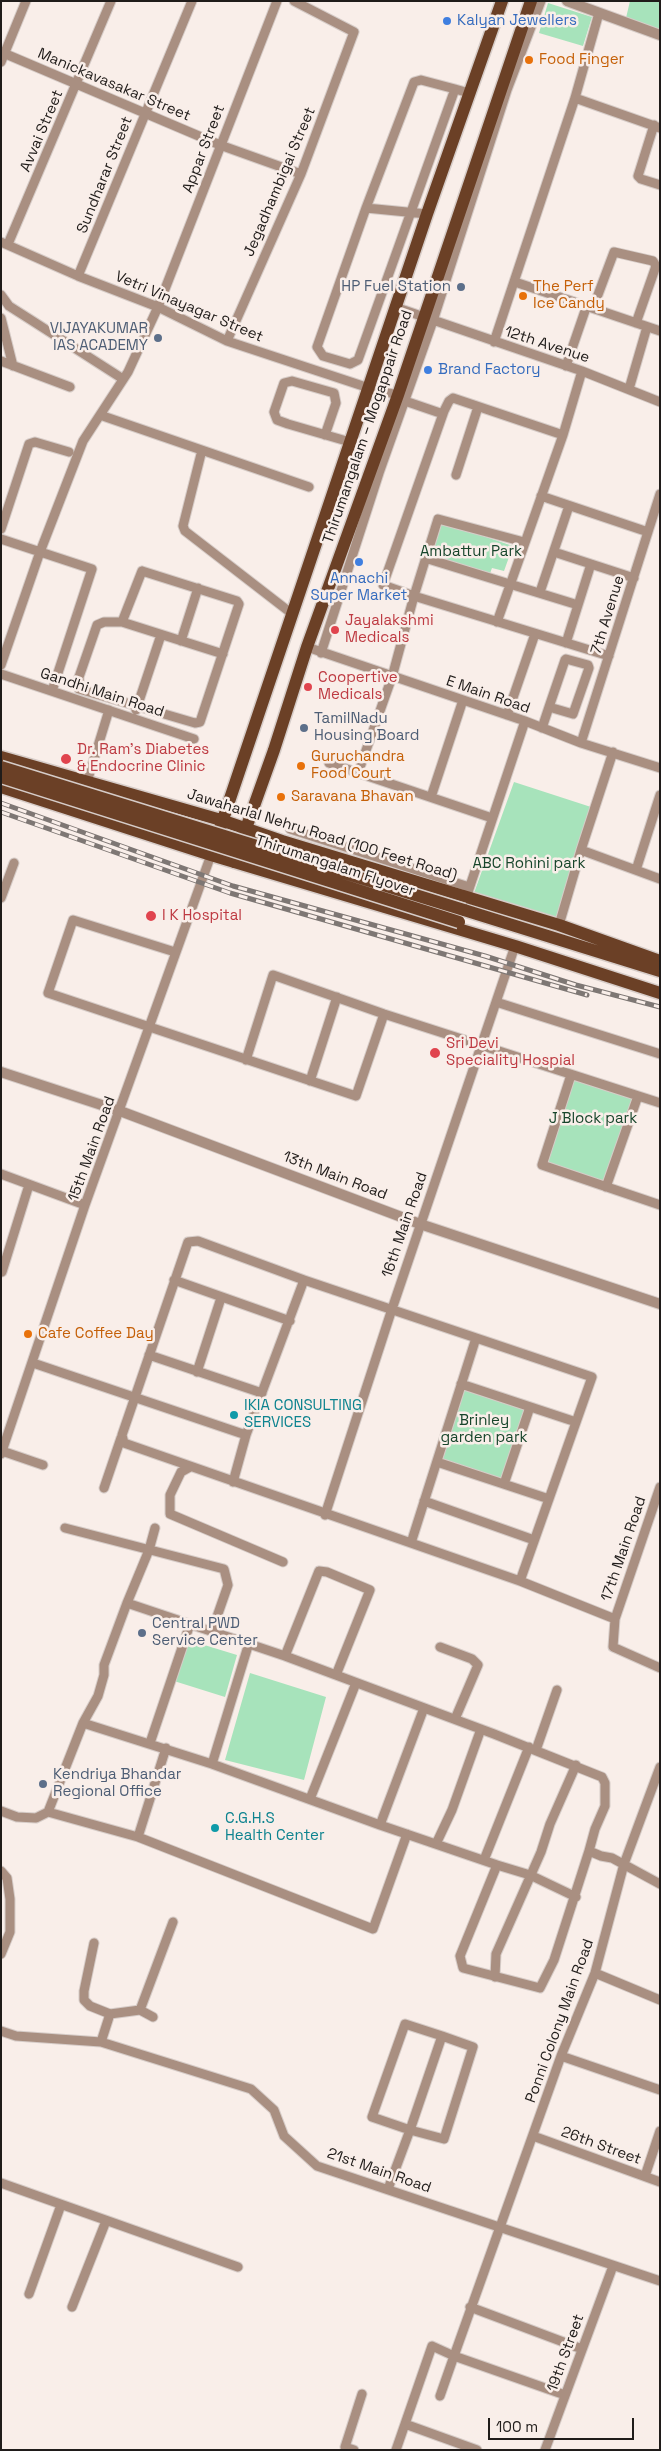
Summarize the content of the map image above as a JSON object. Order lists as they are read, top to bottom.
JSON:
{
  "streets": {
    "main road": ["Thirumangalam – Mogappair Road", "Jawaharlal Nehru Road (100 Feet Road)", "Thirumangalam Flyover"],
    "street": [
      "Manickavasakar Street",
      "Avvai Street",
      "Appar Street",
      "Sundharar Street",
      "Jegadhambigai Street",
      "Vetri Vinayagar Street",
      "12th Avenue",
      "7th Avenue",
      "Gandhi Main Road",
      "E Main Road",
      "15th Main Road",
      "13th Main Road",
      "16th Main Road",
      "17th Main Road",
      "Ponni Colony Main Road",
      "26th Street",
      "21st Main Road",
      "19th Street"
    ]
  },
  "crossings": [
    ["Manickavasakar Street", "Avvai Street"],
    ["Manickavasakar Street", "Appar Street"],
    ["Manickavasakar Street", "Sundharar Street"],
    ["Manickavasakar Street", "Jegadhambigai Street"],
    ["Avvai Street", "Vetri Vinayagar Street"],
    ["Appar Street", "Vetri Vinayagar Street"],
    ["Sundharar Street", "Vetri Vinayagar Street"],
    ["Jegadhambigai Street", "Vetri Vinayagar Street"],
    ["Vetri Vinayagar Street", "Thirumangalam – Mogappair Road"],
    ["12th Avenue", "Thirumangalam – Mogappair Road"],
    ["Thirumangalam – Mogappair Road", "E Main Road"],
    ["Thirumangalam – Mogappair Road", "Jawaharlal Nehru Road (100 Feet Road)"],
    ["Thirumangalam – Mogappair Road", "15th Main Road"],
    ["7th Avenue", "E Main Road"],
    ["15th Main Road", "13th Main Road"],
    ["13th Main Road", "16th Main Road"],
    ["Ponni Colony Main Road", "26th Street"],
    ["Ponni Colony Main Road", "21st Main Road"],
    ["21st Main Road", "19th Street"]
  ],
  "parks": [
    "Ambattur Park",
    "ABC Rohini park",
    "J Block park",
    "Brinley garden park"
  ],
  "places": [
    "Kalyan Jewellers",
    "Food Finger",
    "HP Fuel Station",
    "The Perf Ice Candy",
    "VIJAYAKUMAR IAS ACADEMY",
    "Brand Factory",
    "Annachi Super Market",
    "Jayalakshmi Medicals",
    "Coopertive Medicals",
    "TamilNadu Housing Board",
    "Dr. Ram's Diabetes & Endocrine Clinic",
    "Guruchandra Food Court",
    "Saravana Bhavan",
    "I K Hospital",
    "Sri Devi Speciality Hospial",
    "Cafe Coffee Day",
    "IKIA CONSULTING SERVICES",
    "Central PWD Service Center",
    "Kendriya Bhandar Regional Office",
    "C.G.H.S Health Center"
  ],
  "scale_bar": "100 m"
}
